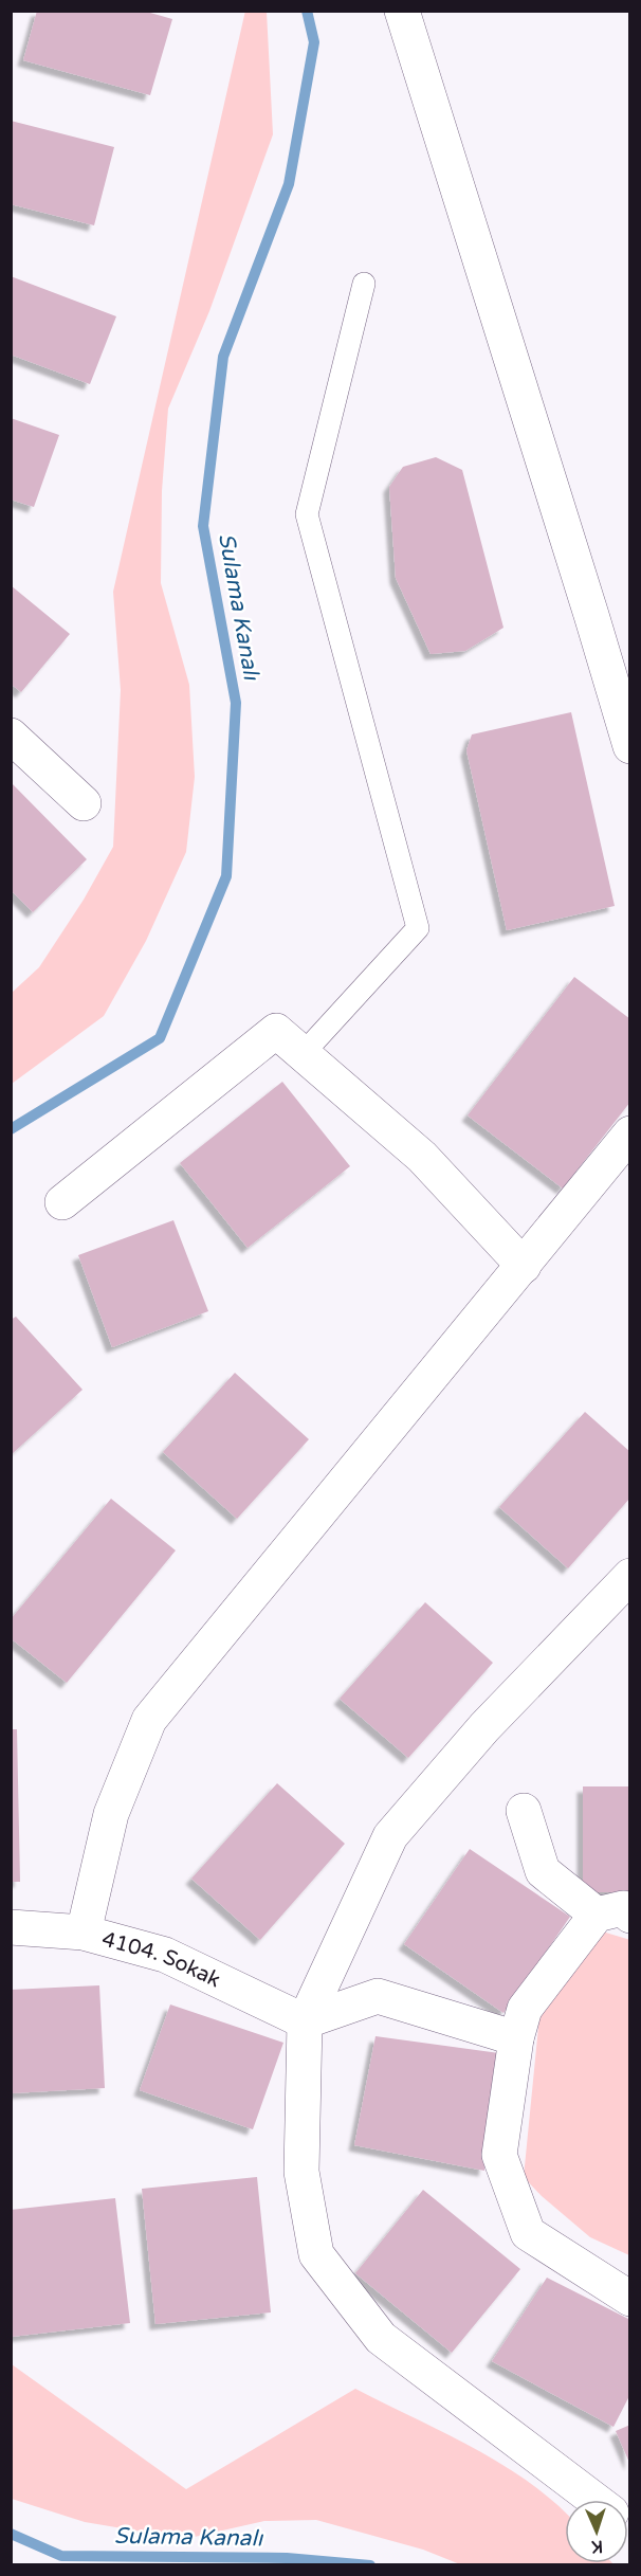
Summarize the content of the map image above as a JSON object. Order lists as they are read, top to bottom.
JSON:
{
  "streets": {
    "street": ["4104. Sokak"]
  },
  "water": ["Sulama Kanalı"],
  "north": "bottom"
}
